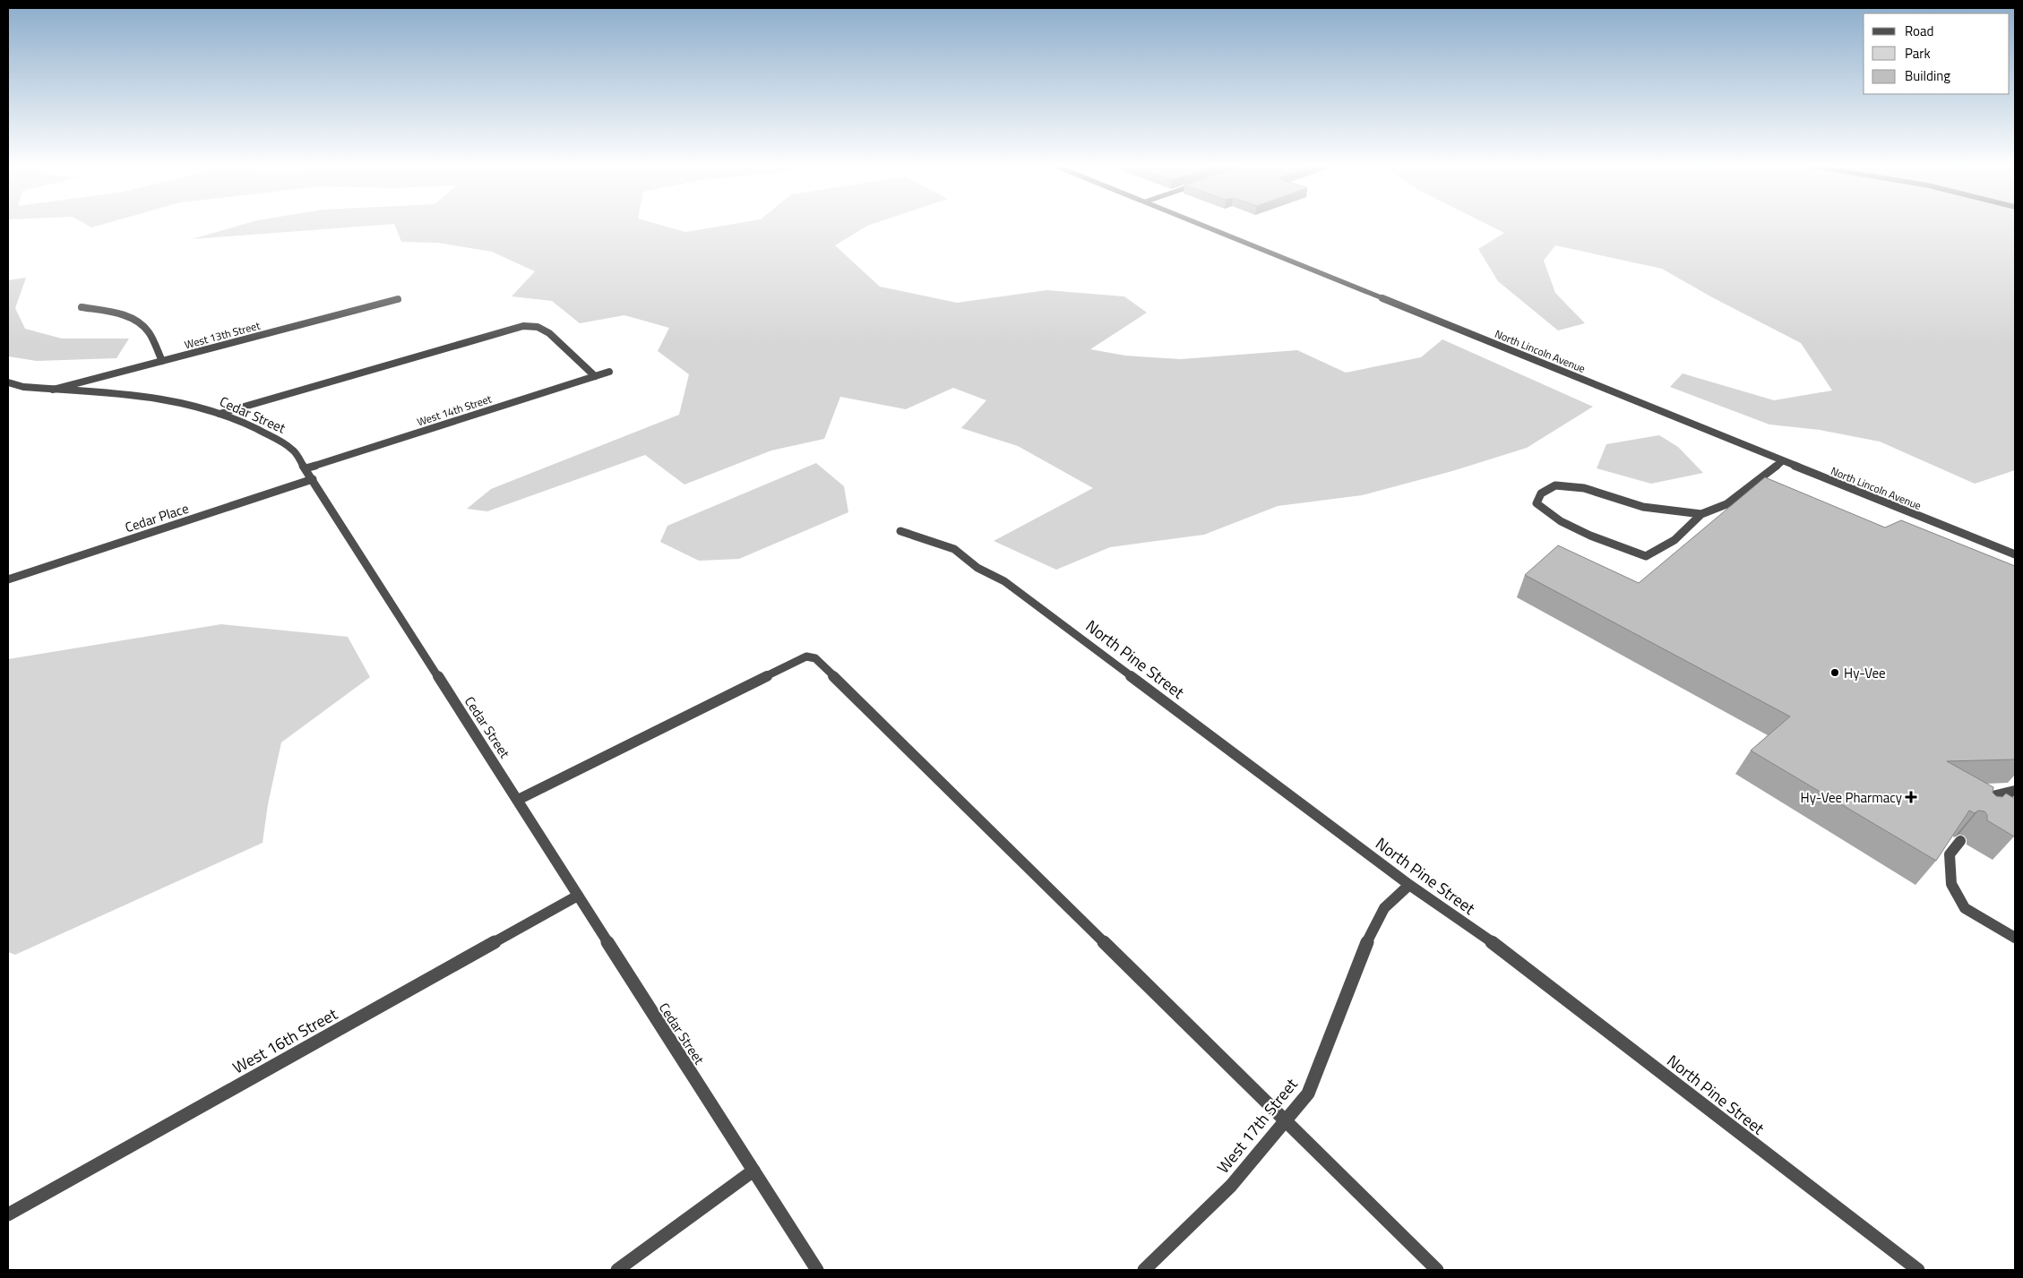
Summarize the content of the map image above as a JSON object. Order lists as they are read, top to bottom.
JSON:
{
  "streets": {
    "street": [
      "West 13th Street",
      "North Lincoln Avenue",
      "West 14th Street",
      "Cedar Street",
      "Cedar Place",
      "North Pine Street",
      "West 16th Street",
      "West 17th Street"
    ]
  },
  "crossings": [
    ["West 13th Street", "Cedar Street"],
    ["West 14th Street", "Cedar Street"],
    ["Cedar Street", "Cedar Place"],
    ["Cedar Street", "West 16th Street"],
    ["North Pine Street", "West 17th Street"]
  ],
  "places": {
    "other": ["Hy-Vee"],
    "health": ["Hy-Vee Pharmacy"]
  },
  "legend": ["Road", "Park", "Building"]
}
